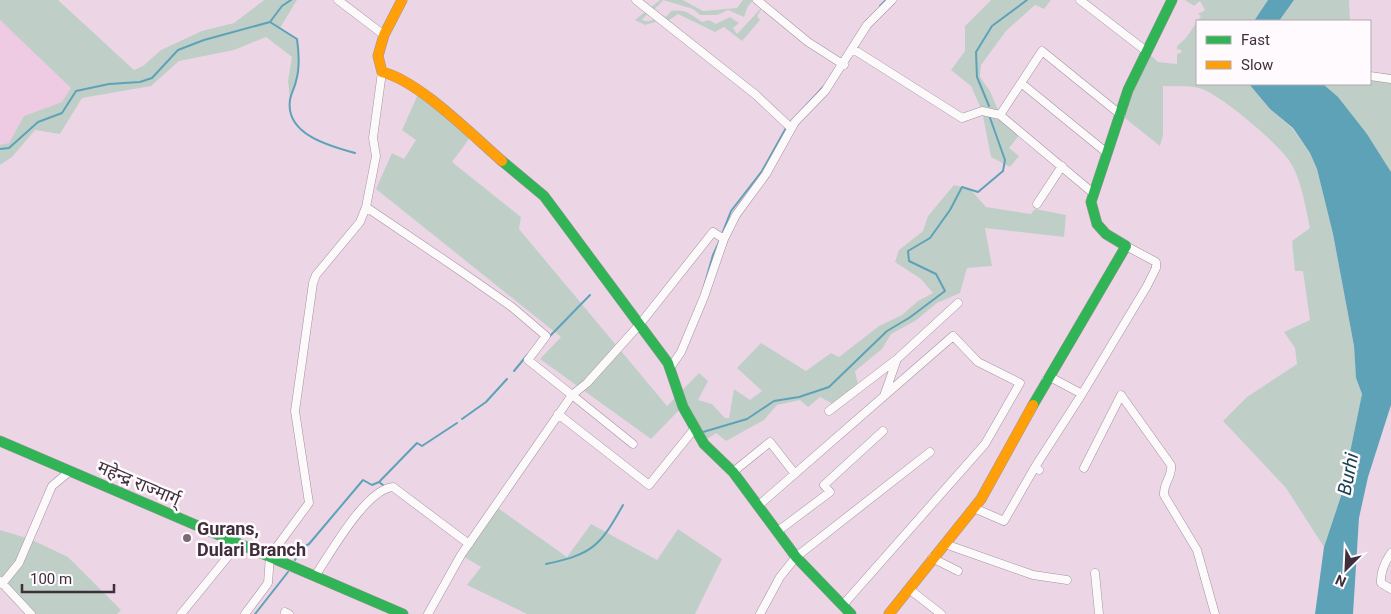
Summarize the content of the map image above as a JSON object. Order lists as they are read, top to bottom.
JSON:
{
  "streets": {
    "main road": ["महेन्द्र राज्मार्ग्"]
  },
  "water": ["Burhi"],
  "places": ["Gurans, Dulari Branch"],
  "legend": ["Fast", "Slow"],
  "scale_bar": "100 m",
  "north": "bottom left"
}
